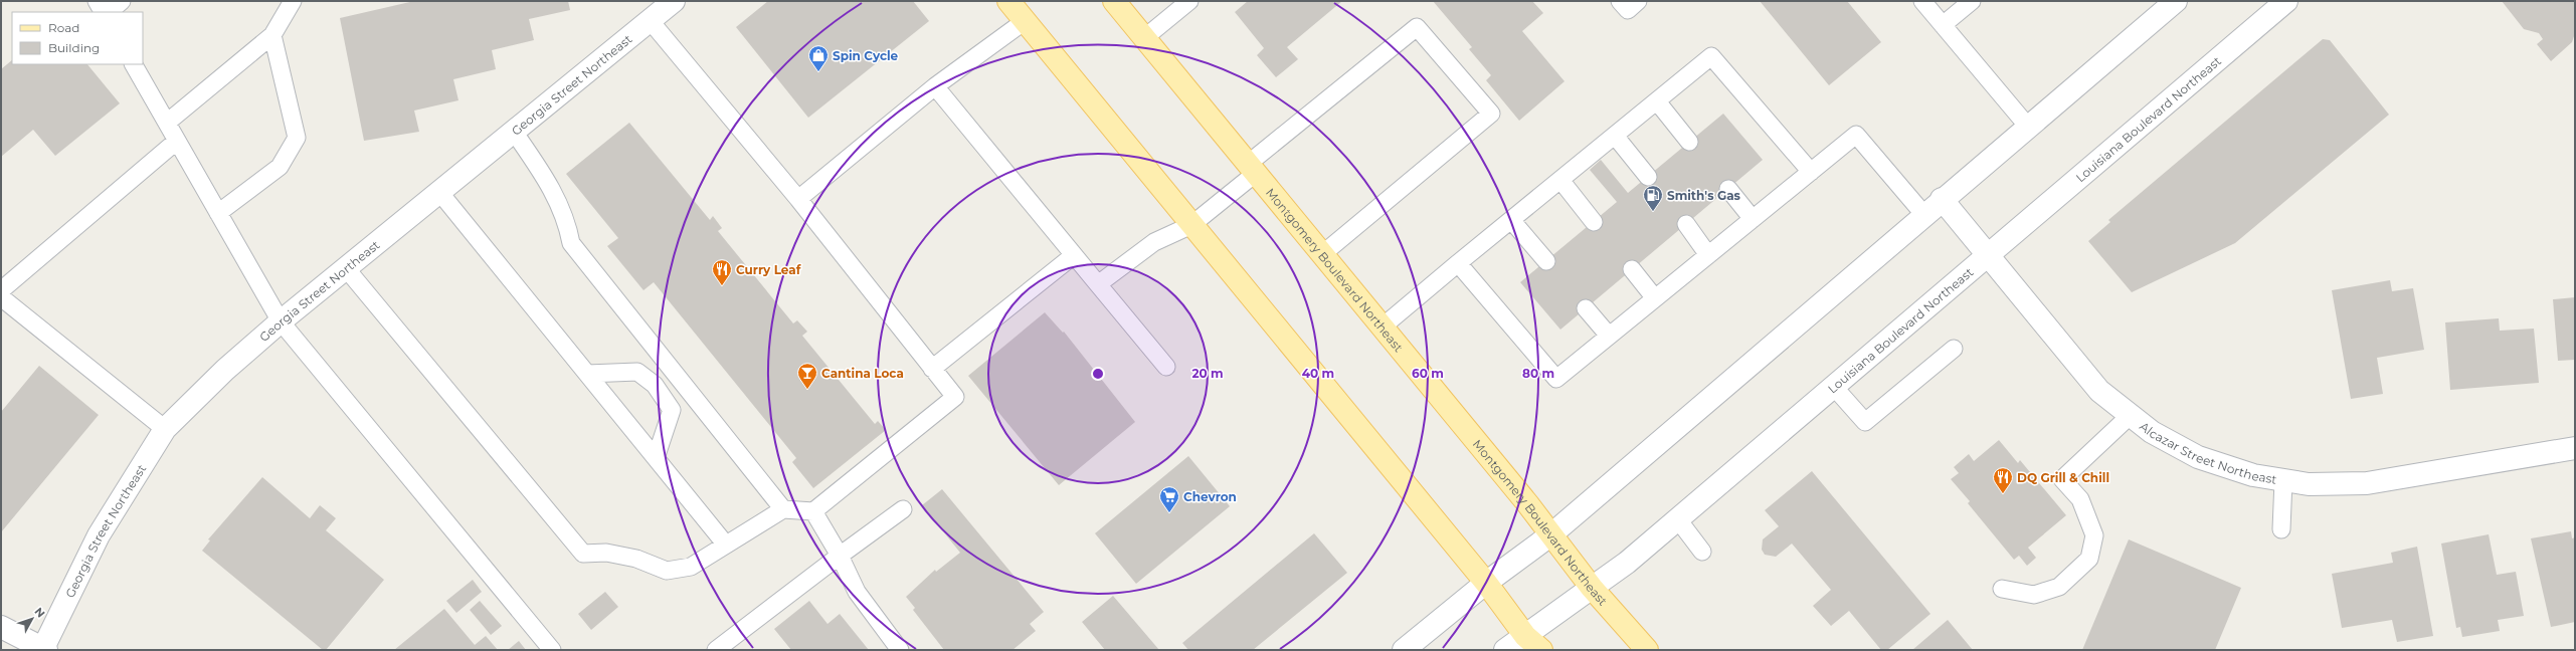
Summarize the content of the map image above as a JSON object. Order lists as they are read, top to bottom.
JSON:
{
  "streets": {
    "main road": ["Montgomery Boulevard Northeast"],
    "street": ["Georgia Street Northeast", "Louisiana Boulevard Northeast", "Alcazar Street Northeast"]
  },
  "crossings": [
    ["Louisiana Boulevard Northeast", "Montgomery Boulevard Northeast"],
    ["Louisiana Boulevard Northeast", "Alcazar Street Northeast"]
  ],
  "places": {
    "shop": ["Spin Cycle"],
    "fuel station": ["Smith's Gas"],
    "restaurant": ["Curry Leaf", "DQ Grill & Chill"],
    "bar": ["Cantina Loca"],
    "supermarket": ["Chevron"]
  },
  "legend": ["Road", "Building"],
  "north": "top right",
  "rings": [
    "20 m",
    "40 m",
    "60 m",
    "80 m"
  ]
}
